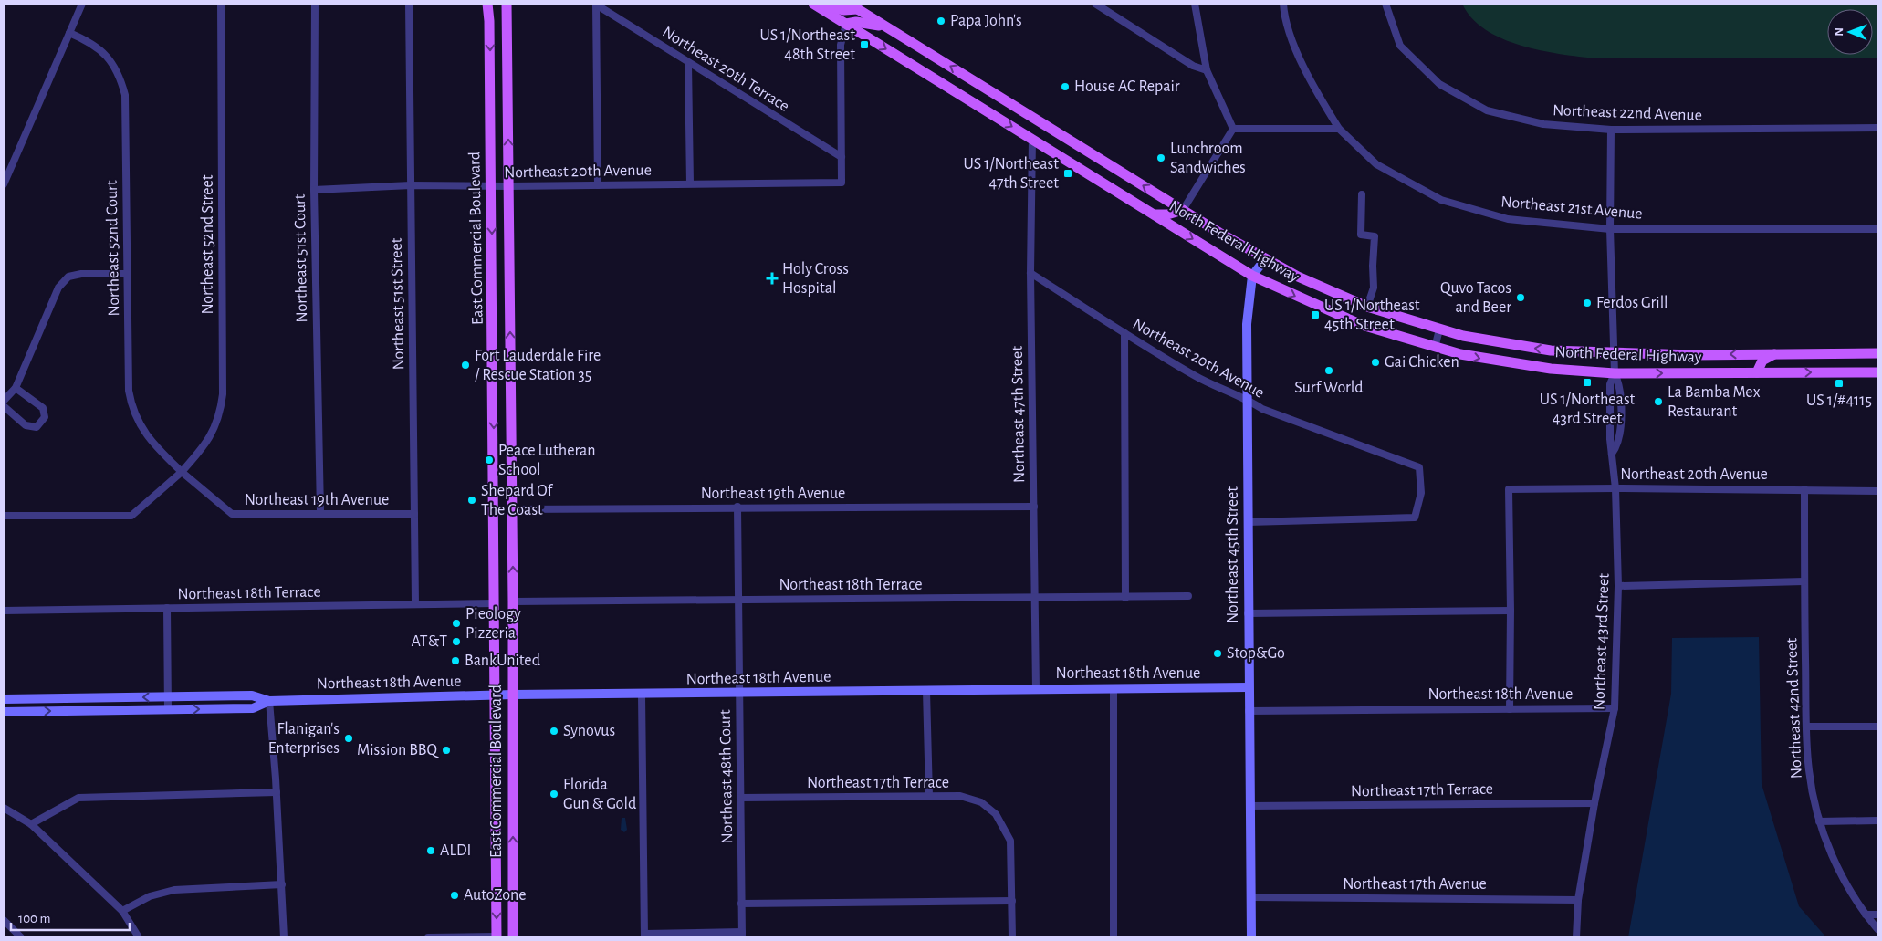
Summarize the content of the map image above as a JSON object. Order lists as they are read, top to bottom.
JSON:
{
  "streets": {
    "main road": ["East Commercial Boulevard", "North Federal Highway"],
    "street": [
      "Northeast 20th Terrace",
      "Northeast 22nd Avenue",
      "Northeast 20th Avenue",
      "Northeast 21st Avenue",
      "Northeast 52nd Street",
      "Northeast 52nd Court",
      "Northeast 51st Court",
      "Northeast 51st Street",
      "Northeast 47th Street",
      "Northeast 19th Avenue",
      "Northeast 45th Street",
      "Northeast 18th Terrace",
      "Northeast 43rd Street",
      "Northeast 18th Avenue",
      "Northeast 42nd Street",
      "Northeast 48th Court",
      "Northeast 17th Terrace",
      "Northeast 17th Avenue"
    ]
  },
  "crossings": [
    ["Northeast 20th Terrace", "Northeast 20th Avenue"],
    ["Northeast 22nd Avenue", "Northeast 43rd Street"],
    ["Northeast 20th Avenue", "East Commercial Boulevard"],
    ["Northeast 20th Avenue", "Northeast 51st Court"],
    ["Northeast 20th Avenue", "Northeast 51st Street"],
    ["Northeast 20th Avenue", "Northeast 47th Street"],
    ["Northeast 20th Avenue", "Northeast 45th Street"],
    ["Northeast 20th Avenue", "Northeast 43rd Street"],
    ["Northeast 20th Avenue", "Northeast 42nd Street"],
    ["Northeast 21st Avenue", "Northeast 43rd Street"],
    ["East Commercial Boulevard", "Northeast 19th Avenue"],
    ["East Commercial Boulevard", "Northeast 18th Terrace"],
    ["East Commercial Boulevard", "Northeast 18th Avenue"],
    ["North Federal Highway", "Northeast 47th Street"],
    ["North Federal Highway", "Northeast 45th Street"],
    ["North Federal Highway", "Northeast 43rd Street"],
    ["Northeast 52nd Street", "Northeast 52nd Court"],
    ["Northeast 52nd Street", "Northeast 19th Avenue"],
    ["Northeast 52nd Court", "Northeast 19th Avenue"],
    ["Northeast 51st Court", "Northeast 19th Avenue"],
    ["Northeast 51st Street", "Northeast 19th Avenue"],
    ["Northeast 51st Street", "Northeast 18th Terrace"],
    ["Northeast 47th Street", "Northeast 19th Avenue"],
    ["Northeast 47th Street", "Northeast 18th Terrace"],
    ["Northeast 47th Street", "Northeast 18th Avenue"],
    ["Northeast 19th Avenue", "Northeast 48th Court"],
    ["Northeast 45th Street", "Northeast 18th Avenue"],
    ["Northeast 45th Street", "Northeast 17th Terrace"],
    ["Northeast 45th Street", "Northeast 17th Avenue"],
    ["Northeast 18th Terrace", "Northeast 48th Court"],
    ["Northeast 43rd Street", "Northeast 18th Avenue"],
    ["Northeast 43rd Street", "Northeast 17th Terrace"],
    ["Northeast 43rd Street", "Northeast 17th Avenue"],
    ["Northeast 18th Avenue", "Northeast 48th Court"],
    ["Northeast 48th Court", "Northeast 17th Terrace"]
  ],
  "places": {
    "other": [
      "Papa John's",
      "House AC Repair",
      "Lunchroom Sandwiches",
      "Quvo Tacos and Beer",
      "Ferdos Grill",
      "Gai Chicken",
      "Fort Lauderdale Fire / Rescue Station 35",
      "Surf World",
      "La Bamba Mex Restaurant",
      "Peace Lutheran School",
      "Shepard Of The Coast",
      "Pieology Pizzeria",
      "AT&T",
      "Stop&Go",
      "BankUnited",
      "Synovus",
      "Flanigan's Enterprises",
      "Mission BBQ",
      "Florida Gun & Gold",
      "ALDI",
      "AutoZone"
    ],
    "transit": [
      "US 1/Northeast 48th Street",
      "US 1/Northeast 47th Street",
      "US 1/Northeast 45th Street",
      "US 1/Northeast 43rd Street",
      "US 1/#4115"
    ],
    "health": ["Holy Cross Hospital"]
  },
  "scale_bar": "100 m",
  "north": "left"
}
